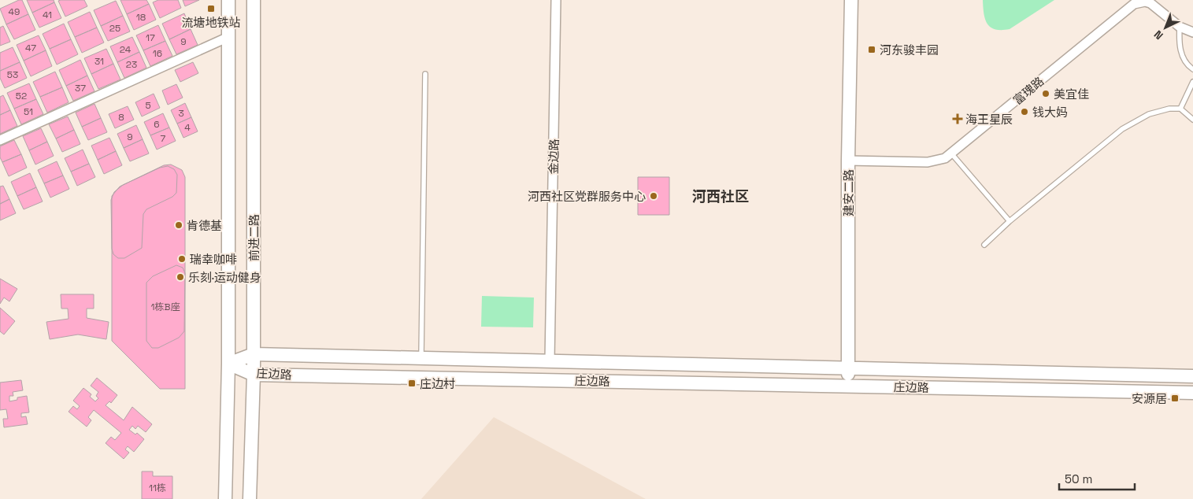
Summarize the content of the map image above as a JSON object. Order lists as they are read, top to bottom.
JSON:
{
  "streets": {
    "main road": ["建安二路", "前进二路", "庄边路"],
    "street": ["富瑰路", "金边路"]
  },
  "crossings": [
    ["富瑰路", "建安二路"],
    ["金边路", "庄边路"],
    ["建安二路", "庄边路"],
    ["前进二路", "庄边路"]
  ],
  "districts": ["河西社区"],
  "places": {
    "transit": [
      "流塘地铁站",
      "河东骏丰园",
      "庄边村",
      "安源居"
    ],
    "other": [
      "美宜佳",
      "钱大妈",
      "河西社区党群服务中心",
      "肯德基",
      "瑞幸咖啡",
      "乐刻·运动健身"
    ],
    "health": ["海王星辰"]
  },
  "house_numbers": [
    "49",
    "41",
    "18",
    "25",
    "17",
    "9",
    "47",
    "24",
    "16",
    "31",
    "23",
    "53",
    "37",
    "52",
    "5",
    "51",
    "3",
    "8",
    "6",
    "4",
    "9",
    "7",
    "1栋B座",
    "11栋"
  ],
  "scale_bar": "50 m",
  "north": "bottom left"
}
